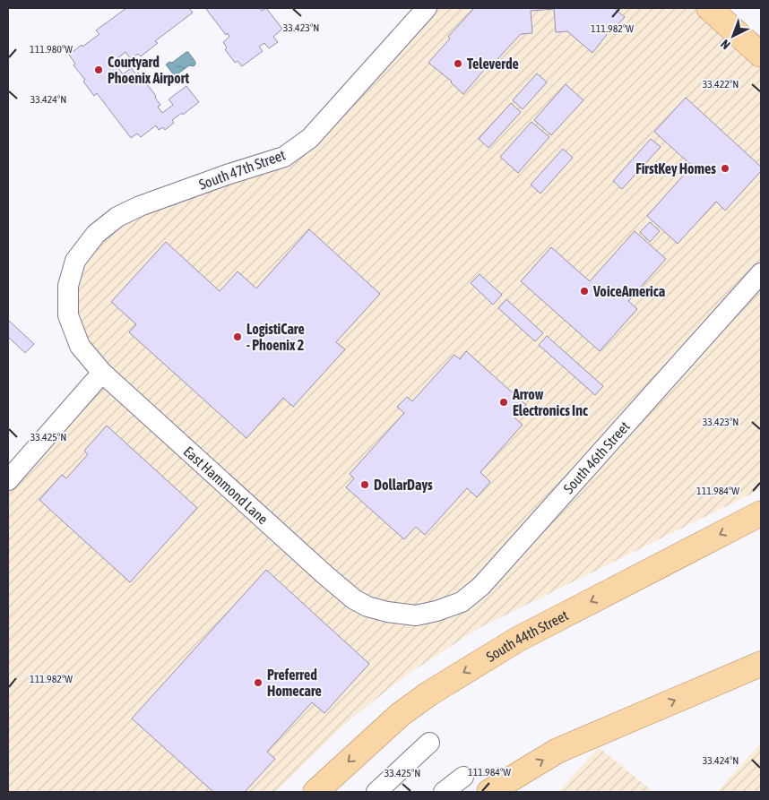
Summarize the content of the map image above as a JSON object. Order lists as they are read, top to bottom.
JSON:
{
  "streets": {
    "main road": ["South 44th Street"],
    "street": ["South 47th Street", "South 46th Street", "East Hammond Lane"]
  },
  "crossings": [
    ["South 47th Street", "East Hammond Lane"],
    ["South 46th Street", "East Hammond Lane"]
  ],
  "places": [
    "Televerde",
    "Courtyard Phoenix Airport",
    "FirstKey Homes",
    "VoiceAmerica",
    "LogistiCare - Phoenix 2",
    "Arrow Electronics Inc",
    "DollarDays",
    "Preferred Homecare"
  ],
  "north": "bottom left",
  "coordinates": [
    "33.423°N",
    "111.982°W",
    "111.980°W",
    "33.422°N",
    "33.424°N",
    "33.425°N",
    "111.984°W"
  ]
}
